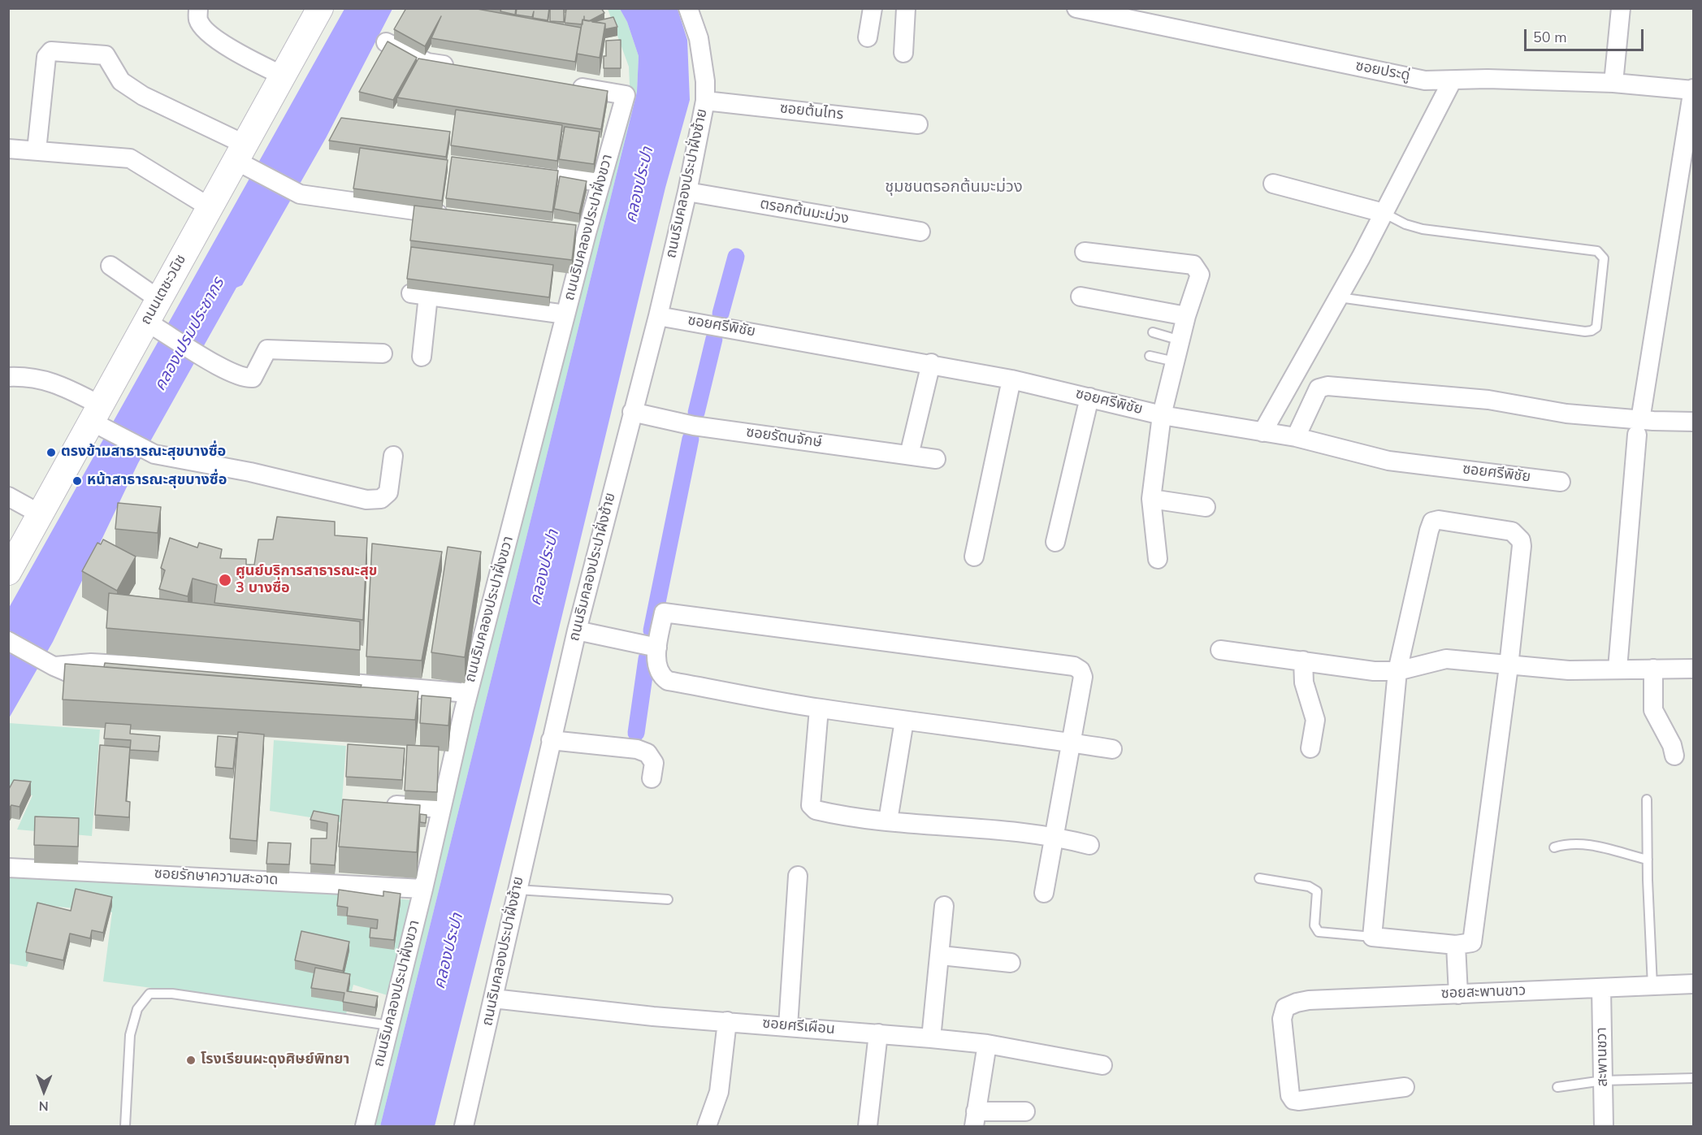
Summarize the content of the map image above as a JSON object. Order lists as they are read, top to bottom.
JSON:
{
  "streets": {
    "main road": ["ถนนเตชะวนิช"],
    "street": [
      "ซอยประดู่",
      "ซอยต้นไทร",
      "ถนนริมคลองประปาฝั่งซ้าย",
      "ตรอกต้นมะม่วง",
      "ถนนริมคลองประปาฝั่งขวา",
      "ซอยศรีพิชัย",
      "ซอยรัตนจักษ์",
      "ซอยรักษาความสะอาด",
      "ซอยสะพานขาว",
      "ซอยศรีเผือน",
      "สะพานชวา"
    ]
  },
  "crossings": [
    ["ซอยต้นไทร", "ถนนริมคลองประปาฝั่งซ้าย"],
    ["ถนนริมคลองประปาฝั่งซ้าย", "ตรอกต้นมะม่วง"],
    ["ถนนริมคลองประปาฝั่งซ้าย", "ซอยศรีพิชัย"],
    ["ถนนริมคลองประปาฝั่งซ้าย", "ซอยรัตนจักษ์"],
    ["ถนนริมคลองประปาฝั่งซ้าย", "ซอยศรีเผือน"],
    ["ถนนริมคลองประปาฝั่งขวา", "ซอยรักษาความสะอาด"],
    ["ซอยสะพานขาว", "สะพานชวา"]
  ],
  "districts": ["ชุมชนตรอกต้นมะม่วง"],
  "water": ["คลองประปา", "คลองเปรมประชากร"],
  "places": [
    "ตรงข้ามสาธารณะสุขบางซื่อ",
    "หน้าสาธารณะสุขบางซื่อ",
    "ศูนย์บริการสาธารณะสุข 3 บางซื่อ",
    "โรงเรียนผะดุงศิษย์พิทยา"
  ],
  "scale_bar": "50 m",
  "north": "bottom"
}
